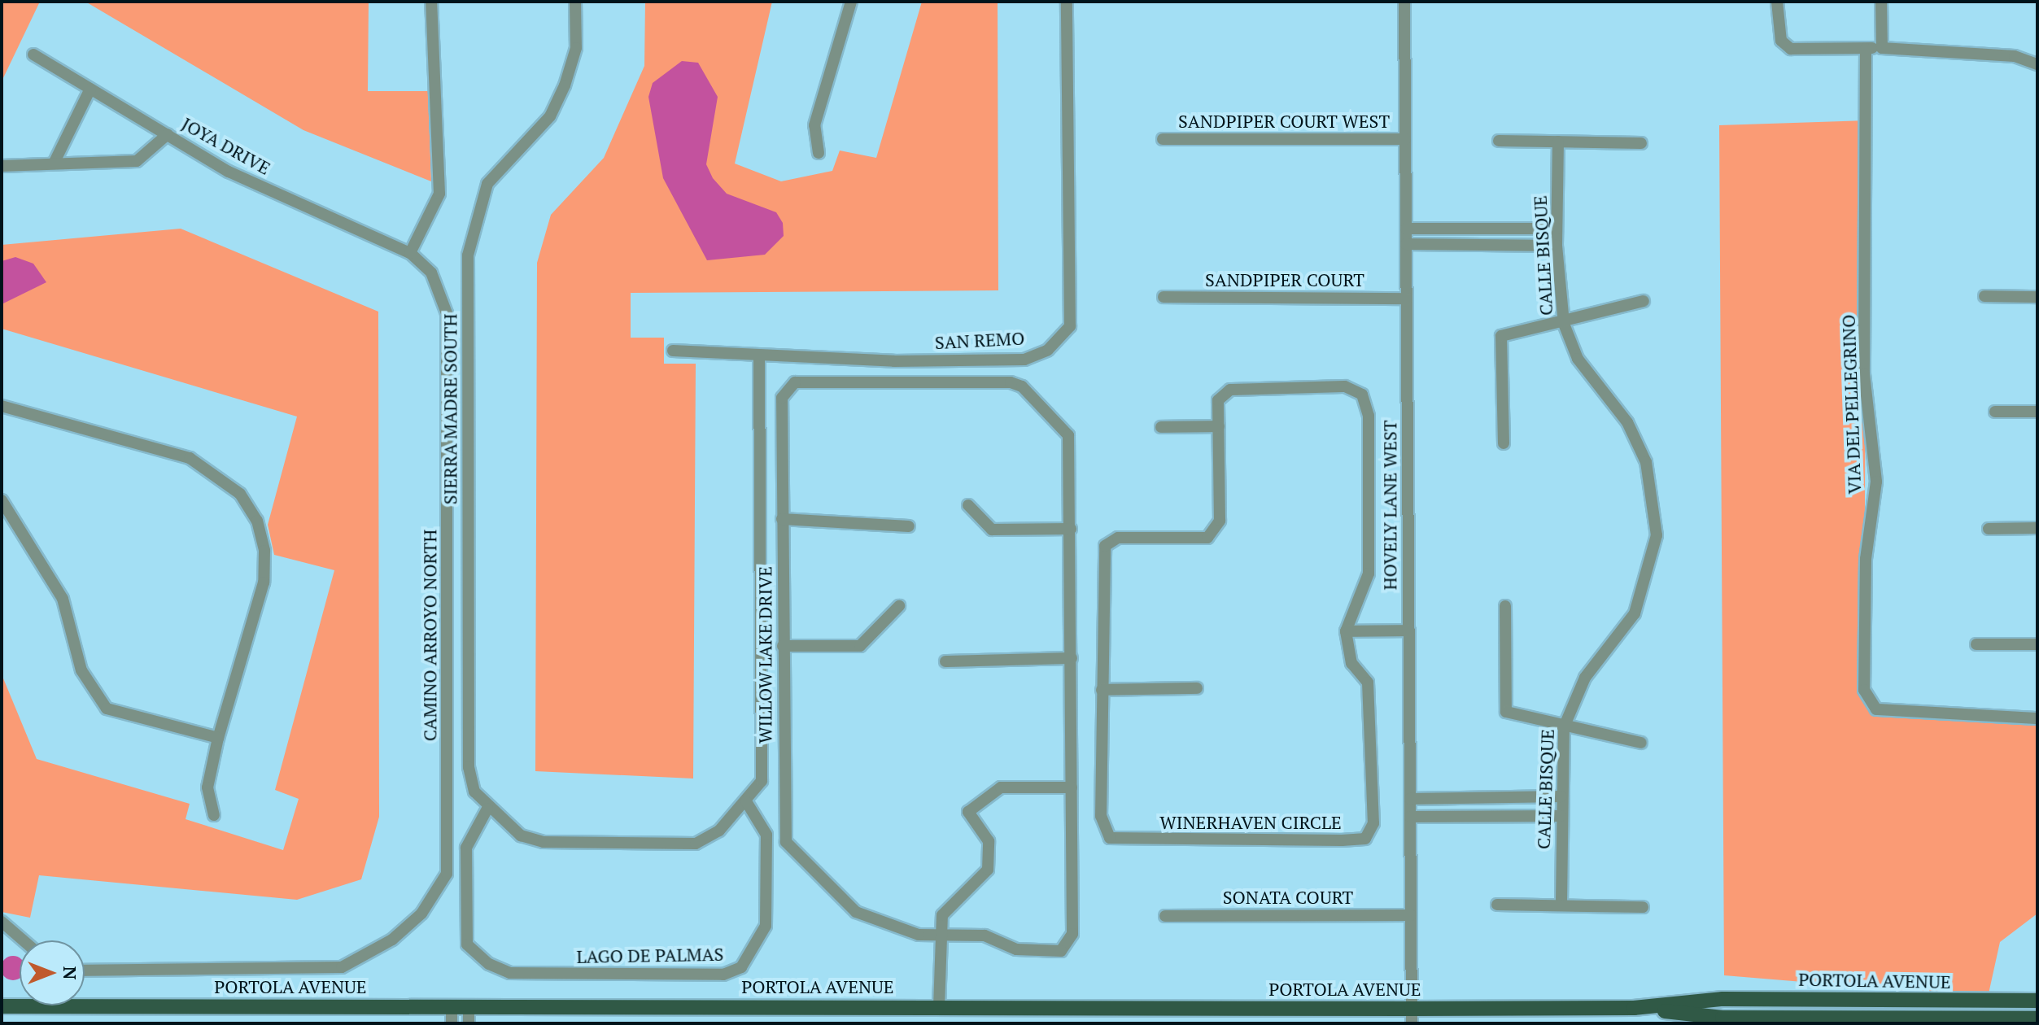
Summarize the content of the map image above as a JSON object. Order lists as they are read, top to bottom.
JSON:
{
  "streets": {
    "main road": ["PORTOLA AVENUE"],
    "street": [
      "SANDPIPER COURT WEST",
      "JOYA DRIVE",
      "CALLE BISQUE",
      "SANDPIPER COURT",
      "SAN REMO",
      "VIA DEL PELLEGRINO",
      "SIERRA MADRE SOUTH",
      "HOVELY LANE WEST",
      "CAMINO ARROYO NORTH",
      "WILLOW LAKE DRIVE",
      "WINERHAVEN CIRCLE",
      "SONATA COURT",
      "LAGO DE PALMAS"
    ]
  },
  "crossings": [
    ["SANDPIPER COURT WEST", "HOVELY LANE WEST"],
    ["JOYA DRIVE", "CAMINO ARROYO NORTH"],
    ["SANDPIPER COURT", "HOVELY LANE WEST"],
    ["SIERRA MADRE SOUTH", "LAGO DE PALMAS"],
    ["HOVELY LANE WEST", "SONATA COURT"],
    ["HOVELY LANE WEST", "PORTOLA AVENUE"]
  ],
  "north": "right"
}
